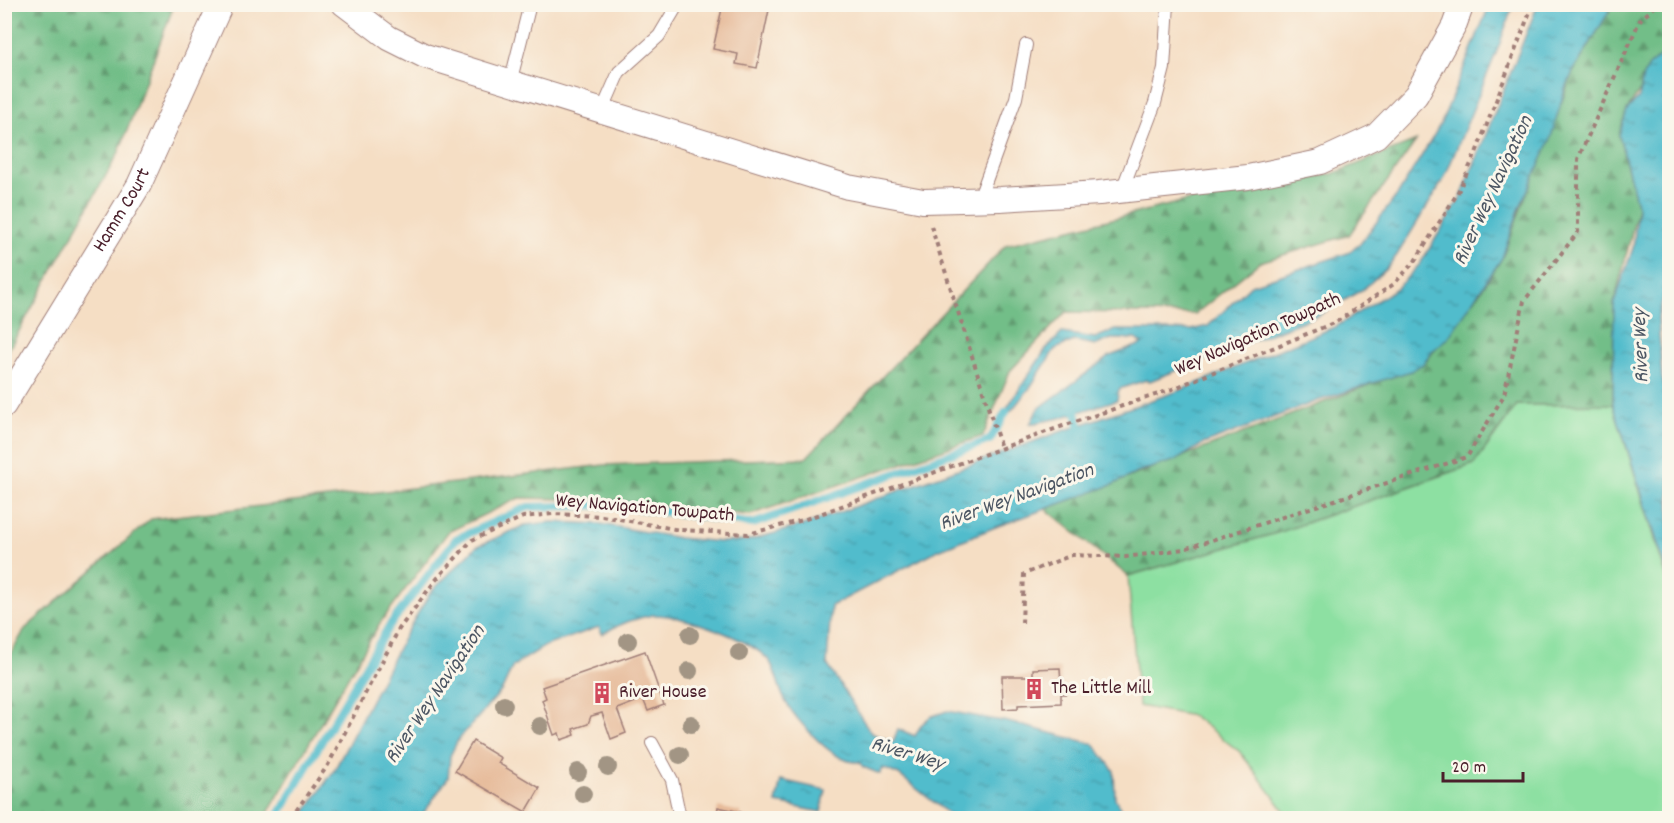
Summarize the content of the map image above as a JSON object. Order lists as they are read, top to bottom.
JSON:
{
  "streets": {
    "street": ["Hamm Court"],
    "path": ["Wey Navigation Towpath"]
  },
  "water": ["River Wey Navigation", "River Wey"],
  "places": {
    "building": ["The Little Mill", "River House"]
  },
  "scale_bar": "20 m"
}
